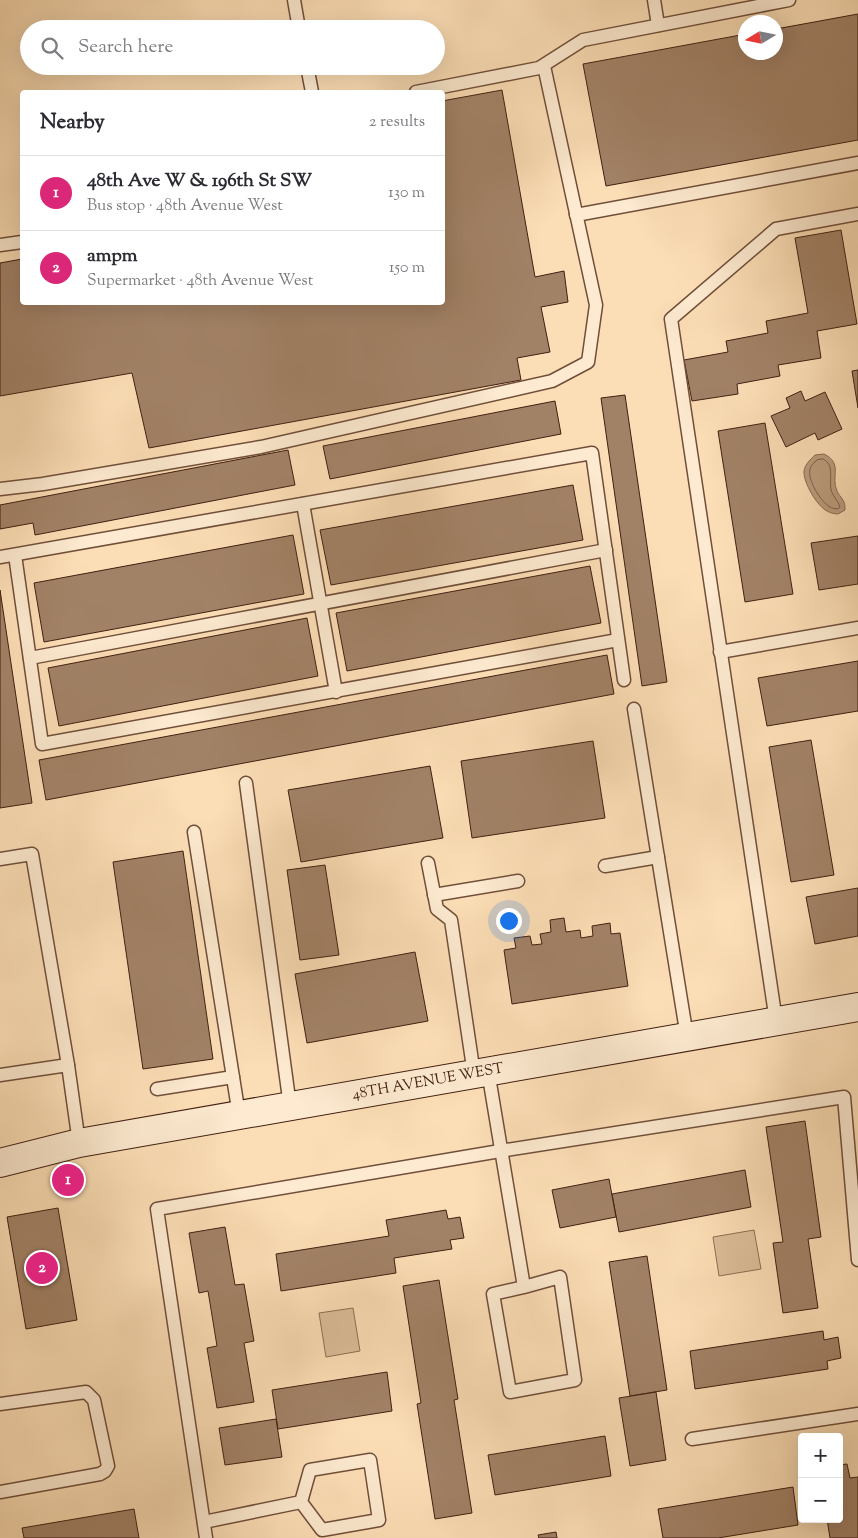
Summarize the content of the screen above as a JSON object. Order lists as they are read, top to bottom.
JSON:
{
  "streets": {
    "street": ["48TH AVENUE WEST"]
  },
  "north": "left",
  "page": {
    "search": "Search here",
    "heading": ["Nearby", "2 results"],
    "list": [
      {
        "mark": "1",
        "name": "48th Ave W & 196th St SW",
        "note": "Bus stop · 48th Avenue West",
        "value": "130 m"
      },
      {
        "mark": "2",
        "name": "ampm",
        "note": "Supermarket · 48th Avenue West",
        "value": "150 m"
      }
    ],
    "pins": ["1", "2"],
    "map_buttons": ["+", "−"]
  }
}
